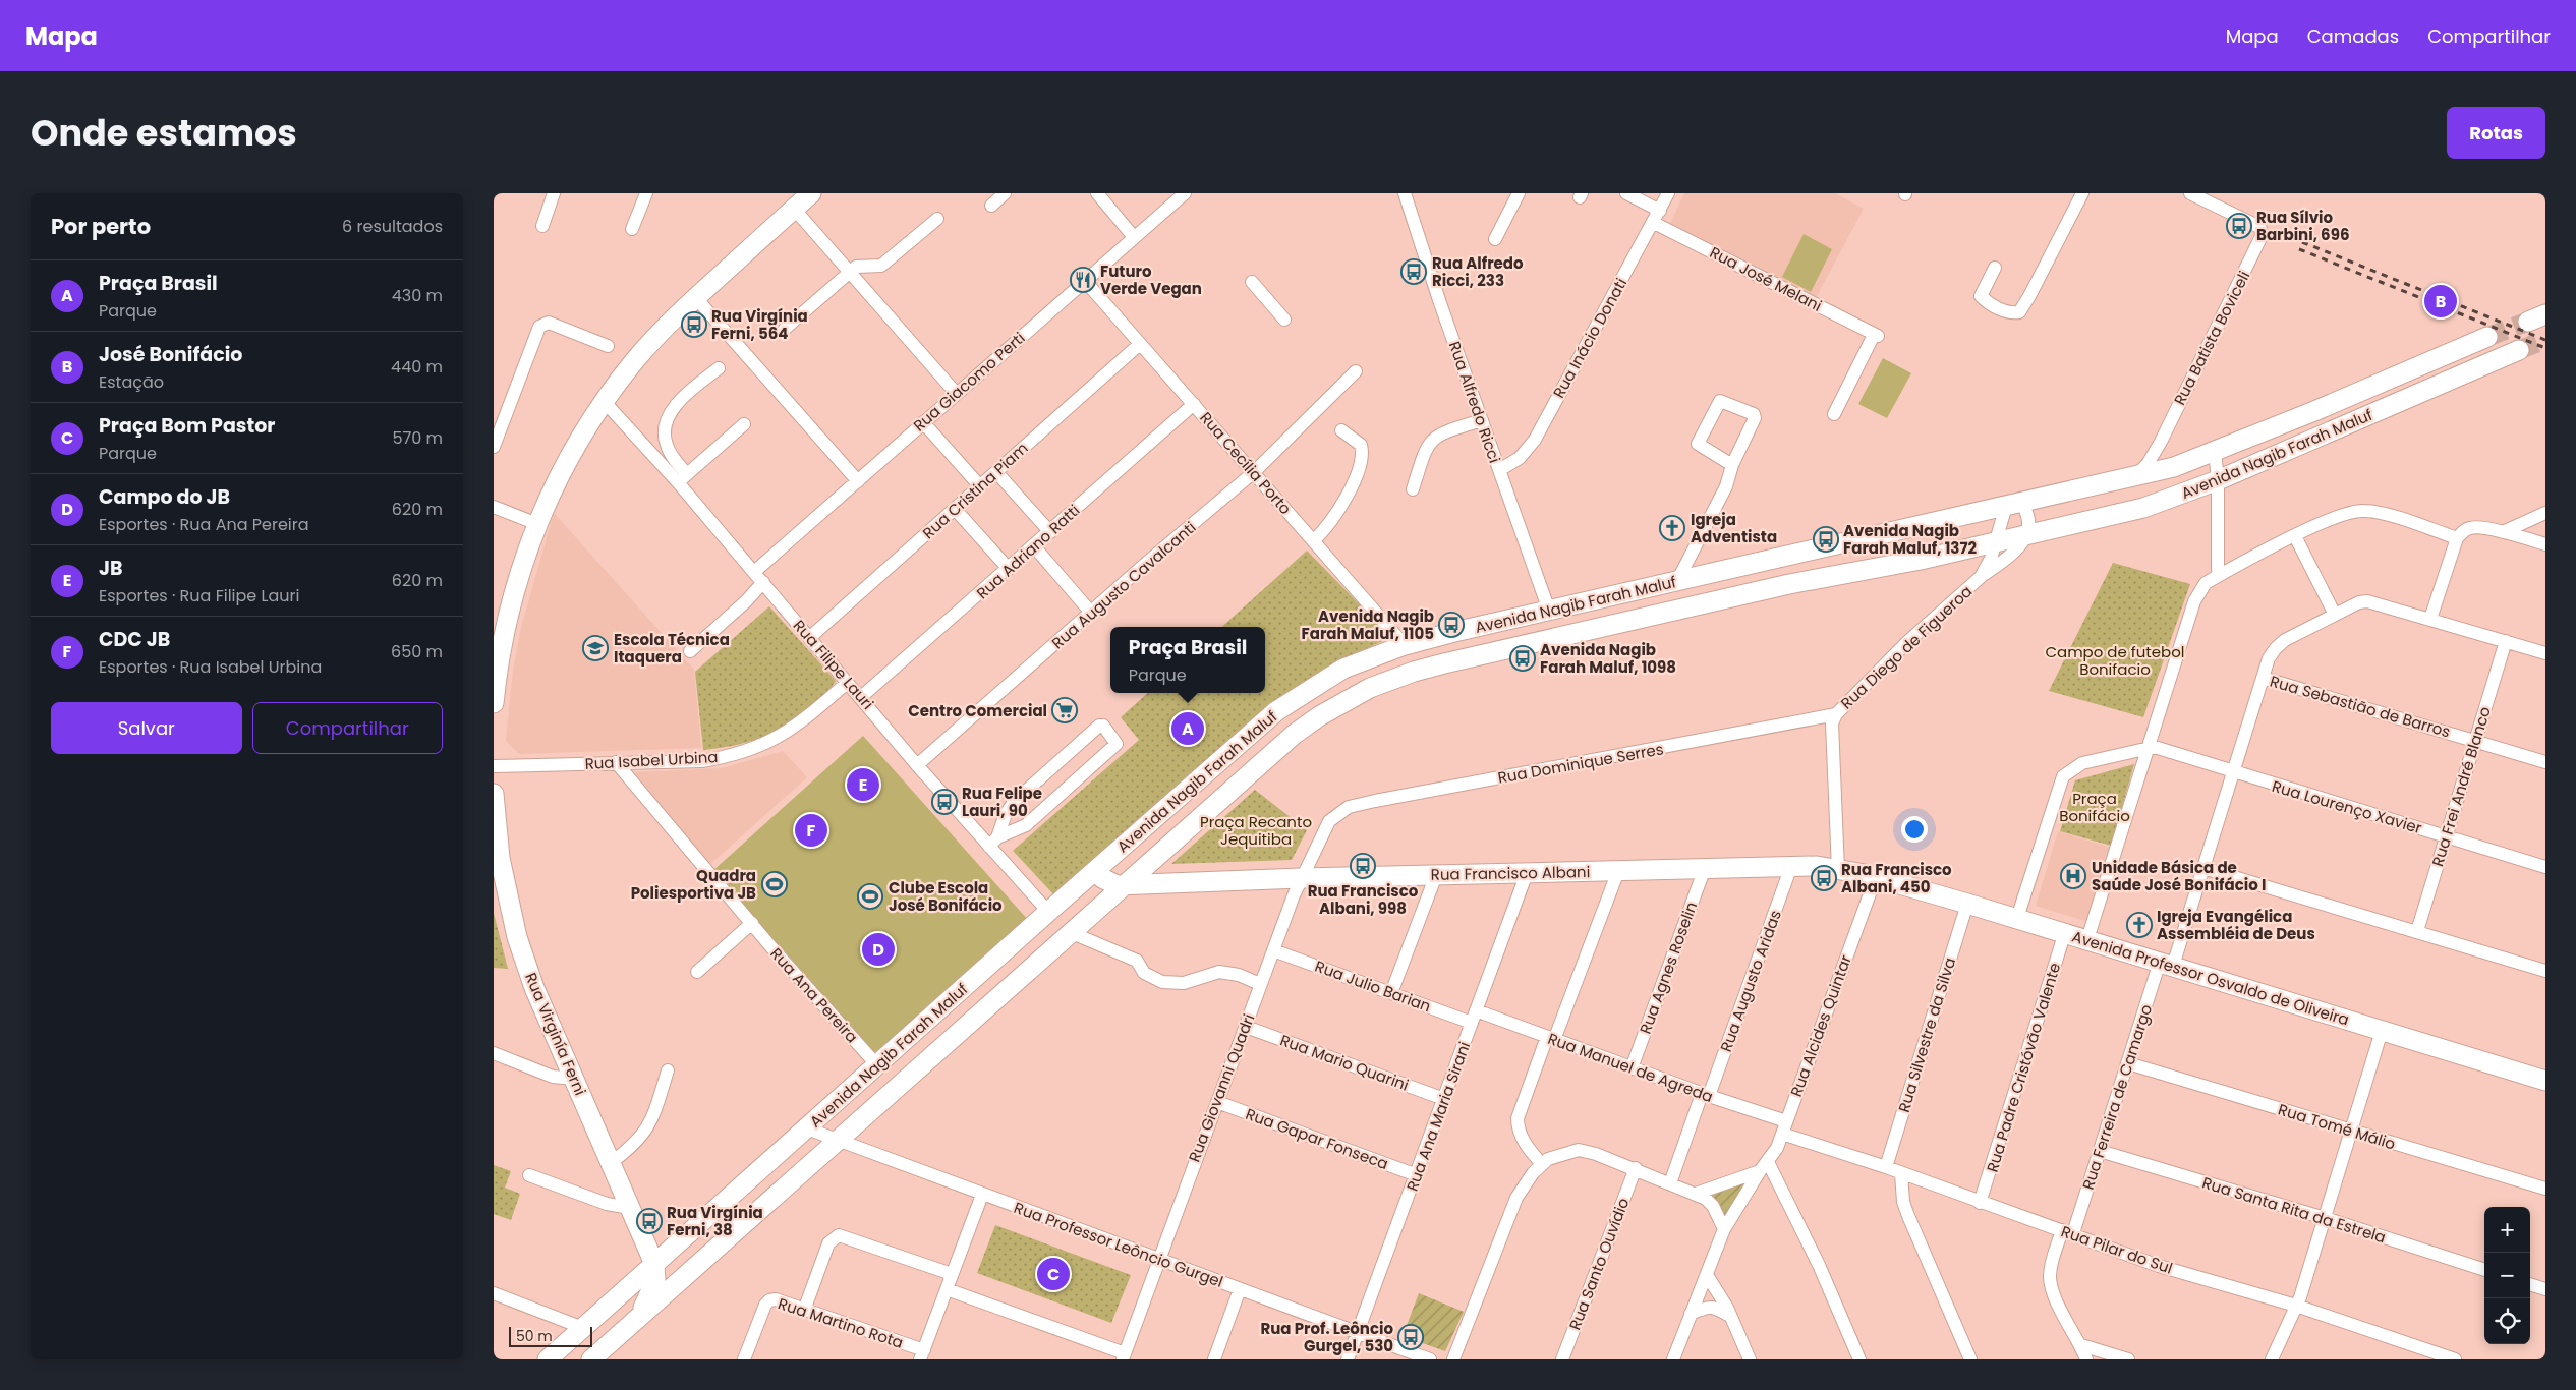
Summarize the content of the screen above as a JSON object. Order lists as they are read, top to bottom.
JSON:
{
  "streets": {
    "main road": [
      "Avenida Nagib Farah Maluf",
      "Rua Francisco Albani",
      "Avenida Professor Osvaldo de Oliveira",
      "Rua Virginía Ferni"
    ],
    "street": [
      "Rua José Melani",
      "Rua Inácio Donati",
      "Rua Batista Boviceli",
      "Rua Giacomo Perti",
      "Rua Alfredo Ricci",
      "Rua Cecília Porto",
      "Rua Cristina Piam",
      "Rua Adriano Ratti",
      "Rua Augusto Cavalcanti",
      "Rua Diego de Figueroa",
      "Rua Filipe Lauri",
      "Rua Sebastião de Barros",
      "Rua Isabel Urbina",
      "Rua Dominique Serres",
      "Rua Frei André Blanco",
      "Rua Lourenço Xavier",
      "Rua Agnes Roselin",
      "Rua Augusto Aridas",
      "Rua Julio Barian",
      "Rua Ana Pereira",
      "Rua Alcides Quintar",
      "Rua Silvestre da Silva",
      "Rua Mario Quarini",
      "Rua Manuel de Agreda",
      "Rua Padre Cristóvão Valente",
      "Rua Giovanni Quadri",
      "Rua Ferreira de Camargo",
      "Rua Ana Maria Sirani",
      "Rua Tomé Málio",
      "Rua Gapar Fonseca",
      "Rua Santa Rita da Estrela",
      "Rua Professor Leôncio Gurgel",
      "Rua Pilar do Sul",
      "Rua Santo Ouvídio",
      "Rua Martino Rota"
    ]
  },
  "crossings": [
    ["Rua José Melani", "Rua Inácio Donati"],
    ["Rua Inácio Donati", "Rua Alfredo Ricci"],
    ["Rua Batista Boviceli", "Avenida Nagib Farah Maluf"],
    ["Rua Giacomo Perti", "Rua Cecília Porto"],
    ["Rua Giacomo Perti", "Rua Filipe Lauri"],
    ["Rua Alfredo Ricci", "Avenida Nagib Farah Maluf"],
    ["Avenida Nagib Farah Maluf", "Rua Cecília Porto"],
    ["Avenida Nagib Farah Maluf", "Rua Diego de Figueroa"],
    ["Avenida Nagib Farah Maluf", "Rua Filipe Lauri"],
    ["Avenida Nagib Farah Maluf", "Rua Francisco Albani"],
    ["Avenida Nagib Farah Maluf", "Rua Ana Pereira"],
    ["Avenida Nagib Farah Maluf", "Rua Virginía Ferni"],
    ["Avenida Nagib Farah Maluf", "Rua Professor Leôncio Gurgel"],
    ["Rua Cecília Porto", "Rua Cristina Piam"],
    ["Rua Cecília Porto", "Rua Adriano Ratti"],
    ["Rua Cecília Porto", "Rua Augusto Cavalcanti"],
    ["Rua Cristina Piam", "Rua Filipe Lauri"],
    ["Rua Adriano Ratti", "Rua Filipe Lauri"],
    ["Rua Augusto Cavalcanti", "Rua Filipe Lauri"],
    ["Rua Diego de Figueroa", "Rua Dominique Serres"],
    ["Rua Diego de Figueroa", "Rua Francisco Albani"],
    ["Rua Filipe Lauri", "Rua Isabel Urbina"],
    ["Rua Sebastião de Barros", "Rua Frei André Blanco"],
    ["Rua Sebastião de Barros", "Rua Ferreira de Camargo"],
    ["Rua Isabel Urbina", "Rua Ana Pereira"],
    ["Rua Dominique Serres", "Rua Giovanni Quadri"],
    ["Rua Frei André Blanco", "Rua Lourenço Xavier"],
    ["Rua Frei André Blanco", "Rua Ferreira de Camargo"],
    ["Rua Lourenço Xavier", "Rua Ferreira de Camargo"],
    ["Rua Francisco Albani", "Rua Agnes Roselin"],
    ["Rua Francisco Albani", "Avenida Professor Osvaldo de Oliveira"],
    ["Rua Francisco Albani", "Rua Augusto Aridas"],
    ["Rua Francisco Albani", "Rua Alcides Quintar"],
    ["Rua Francisco Albani", "Rua Giovanni Quadri"],
    ["Rua Francisco Albani", "Rua Ana Maria Sirani"],
    ["Rua Agnes Roselin", "Rua Manuel de Agreda"],
    ["Avenida Professor Osvaldo de Oliveira", "Rua Alcides Quintar"],
    ["Avenida Professor Osvaldo de Oliveira", "Rua Silvestre da Silva"],
    ["Avenida Professor Osvaldo de Oliveira", "Rua Padre Cristóvão Valente"],
    ["Avenida Professor Osvaldo de Oliveira", "Rua Ferreira de Camargo"],
    ["Rua Augusto Aridas", "Rua Manuel de Agreda"],
    ["Rua Julio Barian", "Rua Manuel de Agreda"],
    ["Rua Julio Barian", "Rua Giovanni Quadri"],
    ["Rua Julio Barian", "Rua Ana Maria Sirani"],
    ["Rua Alcides Quintar", "Rua Manuel de Agreda"],
    ["Rua Alcides Quintar", "Rua Pilar do Sul"],
    ["Rua Silvestre da Silva", "Rua Pilar do Sul"],
    ["Rua Mario Quarini", "Rua Giovanni Quadri"],
    ["Rua Mario Quarini", "Rua Ana Maria Sirani"],
    ["Rua Manuel de Agreda", "Rua Ana Maria Sirani"],
    ["Rua Manuel de Agreda", "Rua Pilar do Sul"],
    ["Rua Padre Cristóvão Valente", "Rua Pilar do Sul"],
    ["Rua Giovanni Quadri", "Rua Gapar Fonseca"],
    ["Rua Giovanni Quadri", "Rua Professor Leôncio Gurgel"],
    ["Rua Ferreira de Camargo", "Rua Tomé Málio"],
    ["Rua Ferreira de Camargo", "Rua Santa Rita da Estrela"],
    ["Rua Ferreira de Camargo", "Rua Pilar do Sul"],
    ["Rua Ana Maria Sirani", "Rua Gapar Fonseca"],
    ["Rua Ana Maria Sirani", "Rua Professor Leôncio Gurgel"]
  ],
  "parks": ["Campo de futebol Bonifacio", "Praça Bonifácio", "Praça Recanto Jequitiba"],
  "places": {
    "bus stop": [
      "Rua Sílvio Barbini, 696",
      "Rua Alfredo Ricci, 233",
      "Rua Virgínia Ferni, 564",
      "Avenida Nagib Farah Maluf, 1372",
      "Avenida Nagib Farah Maluf, 1105",
      "Avenida Nagib Farah Maluf, 1098",
      "Rua Felipe Lauri, 90",
      "Rua Francisco Albani, 998",
      "Rua Francisco Albani, 450",
      "Rua Virgínia Ferni, 38",
      "Rua Prof. Leôncio Gurgel, 530"
    ],
    "restaurant": ["Futuro Verde Vegan"],
    "church": ["Igreja Adventista", "Igreja Evangélica Assembléia de Deus"],
    "school or university": ["Escola Técnica Itaquera"],
    "supermarket": ["Centro Comercial"],
    "hospital": ["Unidade Básica de Saúde José Bonifácio I"],
    "sports": ["Quadra Poliesportiva JB", "Clube Escola José Bonifácio"]
  },
  "scale_bar": "50 m",
  "page": {
    "header": "Mapa",
    "nav": ["Mapa", "Camadas", "Compartilhar"],
    "title": "Onde estamos",
    "buttons": [
      "Rotas",
      ["Salvar", "Compartilhar"]
    ],
    "heading": ["Por perto", "6 resultados"],
    "list": [
      {
        "mark": "A",
        "name": "Praça Brasil",
        "note": "Parque",
        "value": "430 m"
      },
      {
        "mark": "B",
        "name": "José Bonifácio",
        "note": "Estação",
        "value": "440 m"
      },
      {
        "mark": "C",
        "name": "Praça Bom Pastor",
        "note": "Parque",
        "value": "570 m"
      },
      {
        "mark": "D",
        "name": "Campo do JB",
        "note": "Esportes · Rua Ana Pereira",
        "value": "620 m"
      },
      {
        "mark": "E",
        "name": "JB",
        "note": "Esportes · Rua Filipe Lauri",
        "value": "620 m"
      },
      {
        "mark": "F",
        "name": "CDC JB",
        "note": "Esportes · Rua Isabel Urbina",
        "value": "650 m"
      }
    ],
    "pins": [
      "B",
      "A",
      "E",
      "F",
      "D",
      "C"
    ],
    "popup": ["Praça Brasil", "Parque"],
    "map_buttons": ["+", "−"],
    "scale": "50 m"
  }
}
